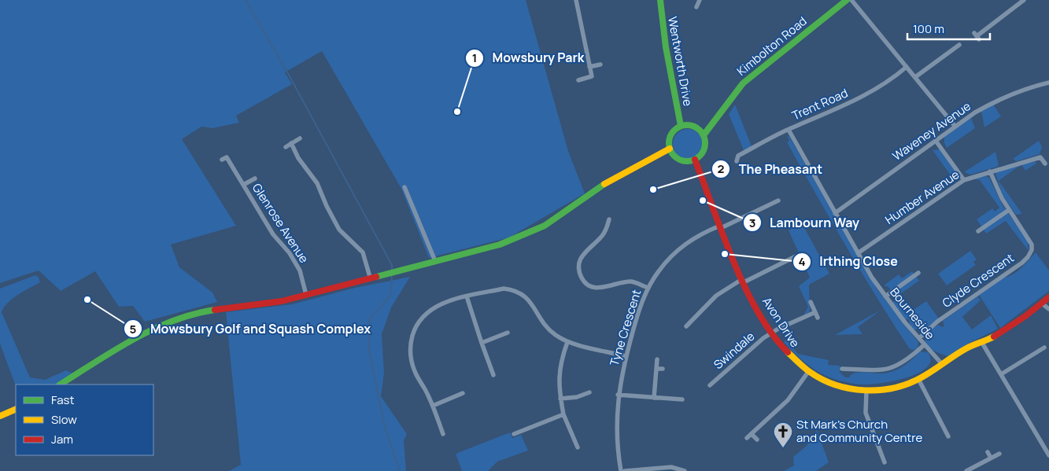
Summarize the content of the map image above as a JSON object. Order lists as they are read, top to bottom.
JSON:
{
  "streets": {
    "main road": ["Kimbolton Road", "Wentworth Drive", "Avon Drive"],
    "street": [
      "Trent Road",
      "Waveney Avenue",
      "Humber Avenue",
      "Glenrose Avenue",
      "Clyde Crescent",
      "Bourneside",
      "Tyne Crescent",
      "Swindale"
    ]
  },
  "crossings": [
    ["Kimbolton Road", "Wentworth Drive"],
    ["Kimbolton Road", "Avon Drive"],
    ["Wentworth Drive", "Avon Drive"],
    ["Trent Road", "Bourneside"],
    ["Waveney Avenue", "Bourneside"],
    ["Humber Avenue", "Clyde Crescent"],
    ["Humber Avenue", "Bourneside"],
    ["Clyde Crescent", "Bourneside"],
    ["Bourneside", "Avon Drive"],
    ["Avon Drive", "Tyne Crescent"],
    ["Avon Drive", "Swindale"]
  ],
  "places": {
    "other": [
      "Mowsbury Park",
      "The Pheasant",
      "Lambourn Way",
      "Irthing Close",
      "Mowsbury Golf and Squash Complex"
    ],
    "church": ["St Mark's Church and Community Centre"]
  },
  "legend": ["Fast", "Slow", "Jam"],
  "scale_bar": "100 m"
}
